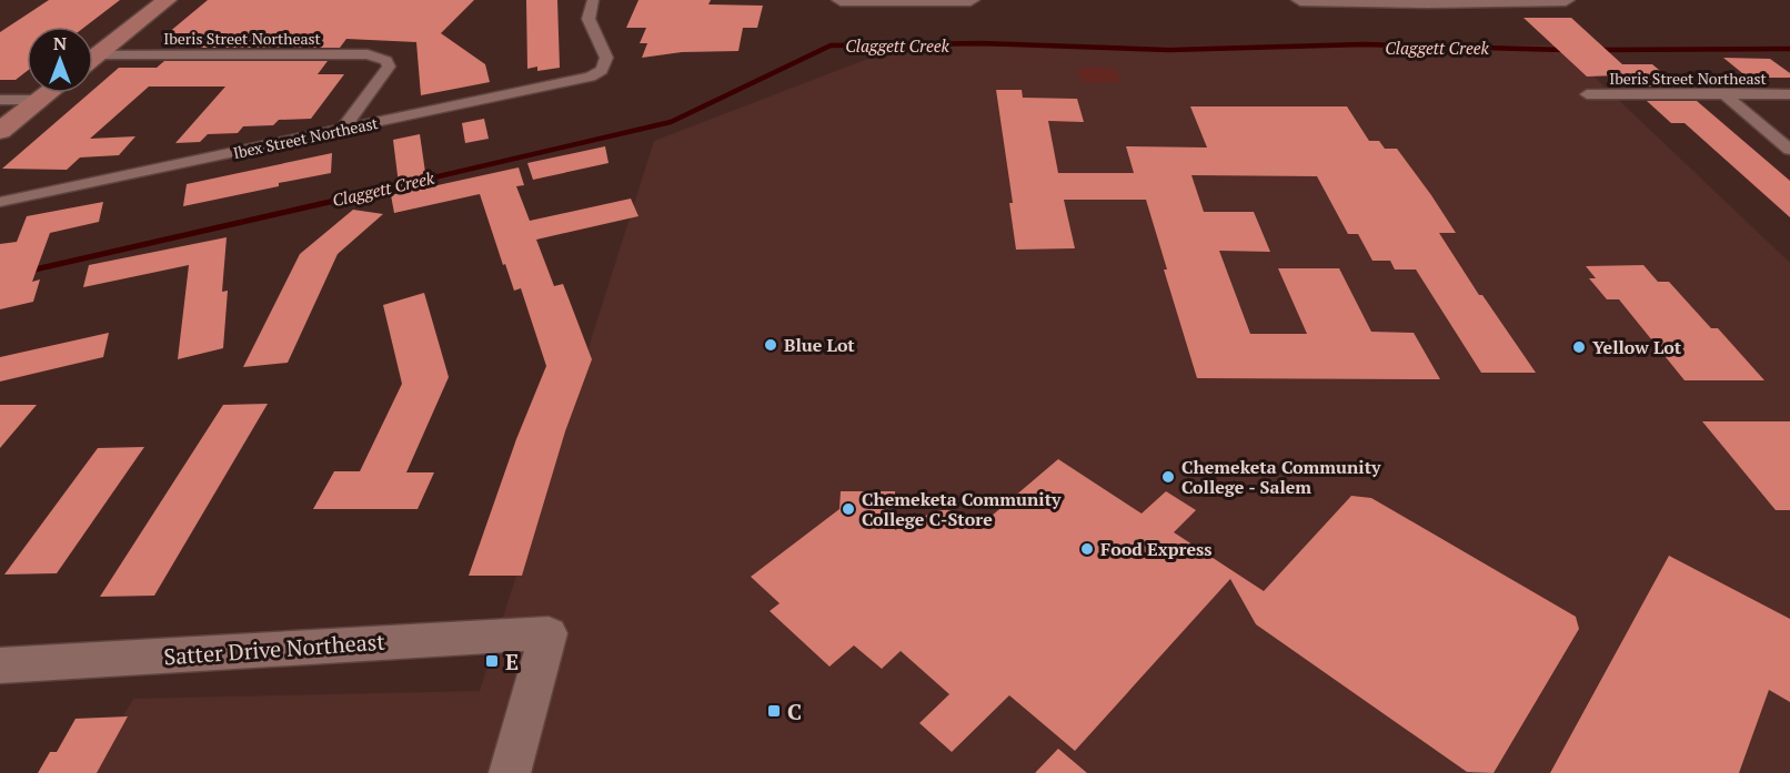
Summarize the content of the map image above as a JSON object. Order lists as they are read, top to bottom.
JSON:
{
  "streets": {
    "street": ["Iberis Street Northeast", "Ibex Street Northeast", "Satter Drive Northeast"]
  },
  "crossings": [
    ["Iberis Street Northeast", "Ibex Street Northeast"]
  ],
  "water": ["Claggett Creek"],
  "places": {
    "other": [
      "Blue Lot",
      "Yellow Lot",
      "Chemeketa Community College - Salem",
      "Chemeketa Community College C-Store",
      "Food Express"
    ],
    "transit": ["E", "C"]
  },
  "north": "top"
}
